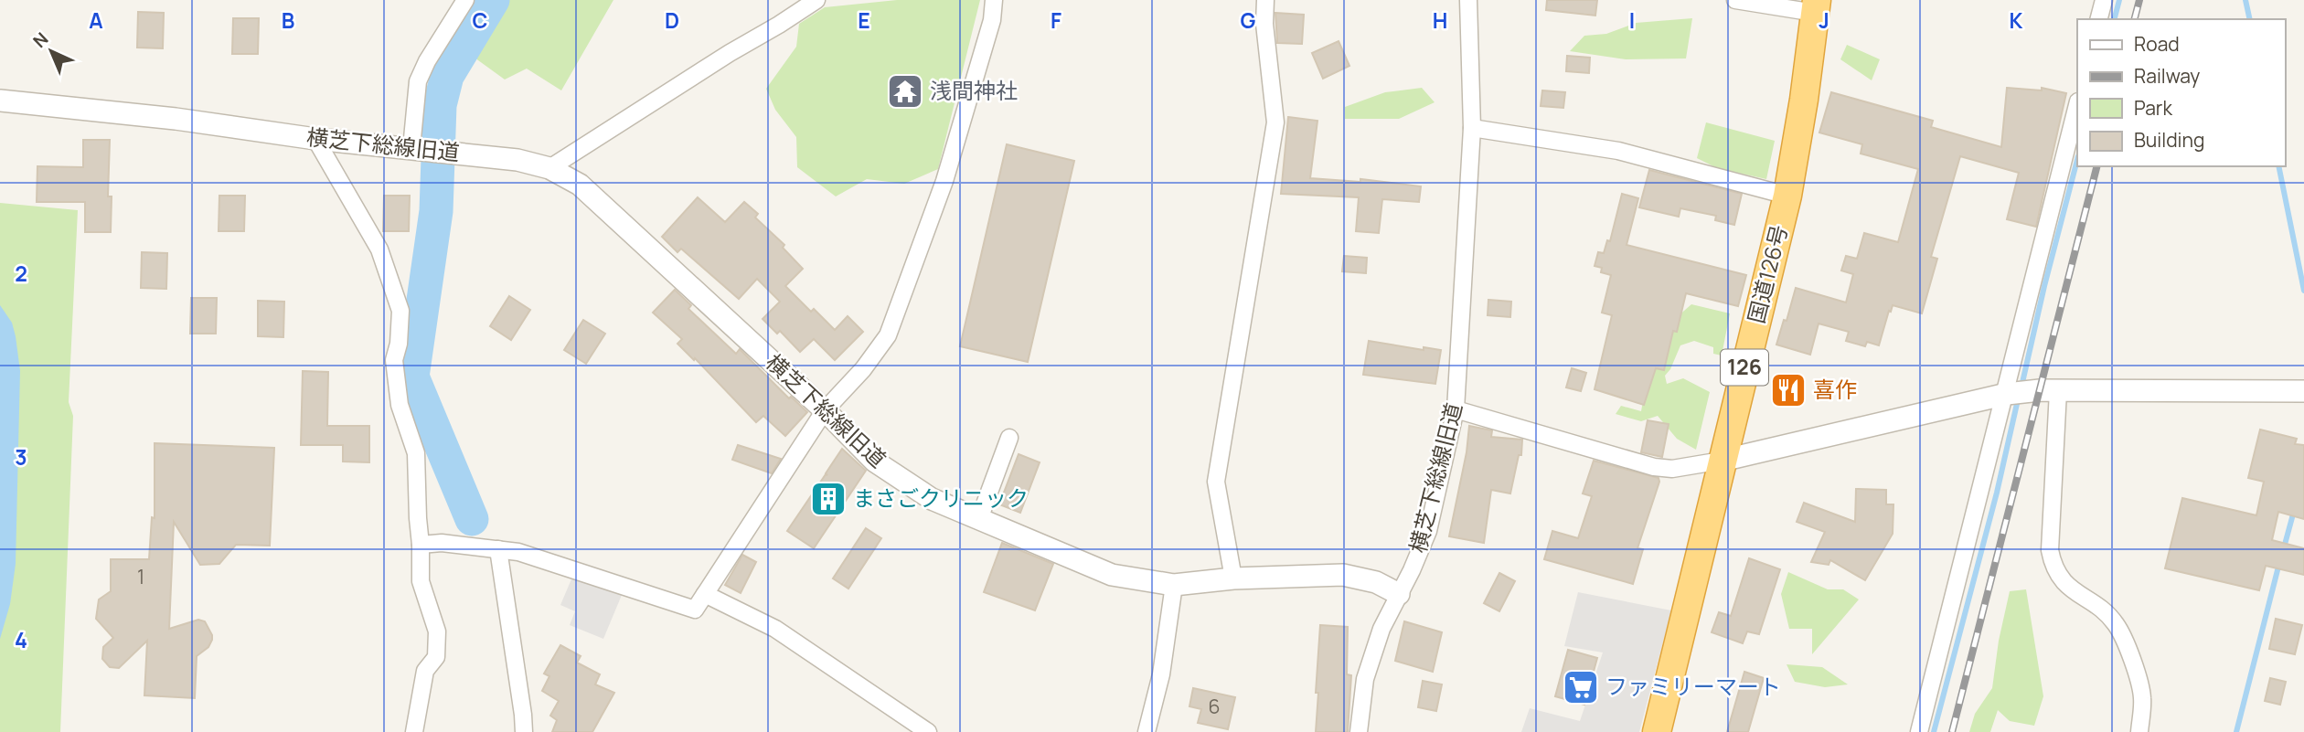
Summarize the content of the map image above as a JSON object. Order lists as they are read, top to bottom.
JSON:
{
  "streets": {
    "highway": ["国道126号", "126"],
    "street": ["横芝下総線旧道"]
  },
  "places": {
    "temple": ["浅間神社"],
    "restaurant": ["喜作"],
    "building": ["まさごクリニック"],
    "supermarket": ["ファミリーマート"]
  },
  "house_numbers": ["1", "6"],
  "legend": [
    "Road",
    "Railway",
    "Park",
    "Building"
  ],
  "north": "top left",
  "grid": {
    "columns": [
      "A",
      "B",
      "C",
      "D",
      "E",
      "F",
      "G",
      "H",
      "I",
      "J",
      "K"
    ],
    "rows": ["2", "3", "4"]
  }
}
